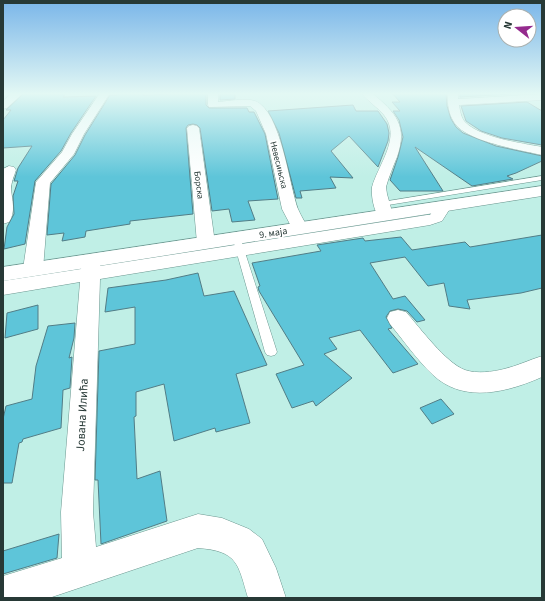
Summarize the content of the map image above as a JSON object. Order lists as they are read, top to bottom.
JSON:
{
  "streets": {
    "main road": ["9. маја"],
    "street": ["Невесињска", "Борска", "Јована Илића"]
  },
  "crossings": [
    ["Невесињска", "9. маја"],
    ["Борска", "9. маја"],
    ["9. маја", "Јована Илића"]
  ],
  "north": "left"
}
